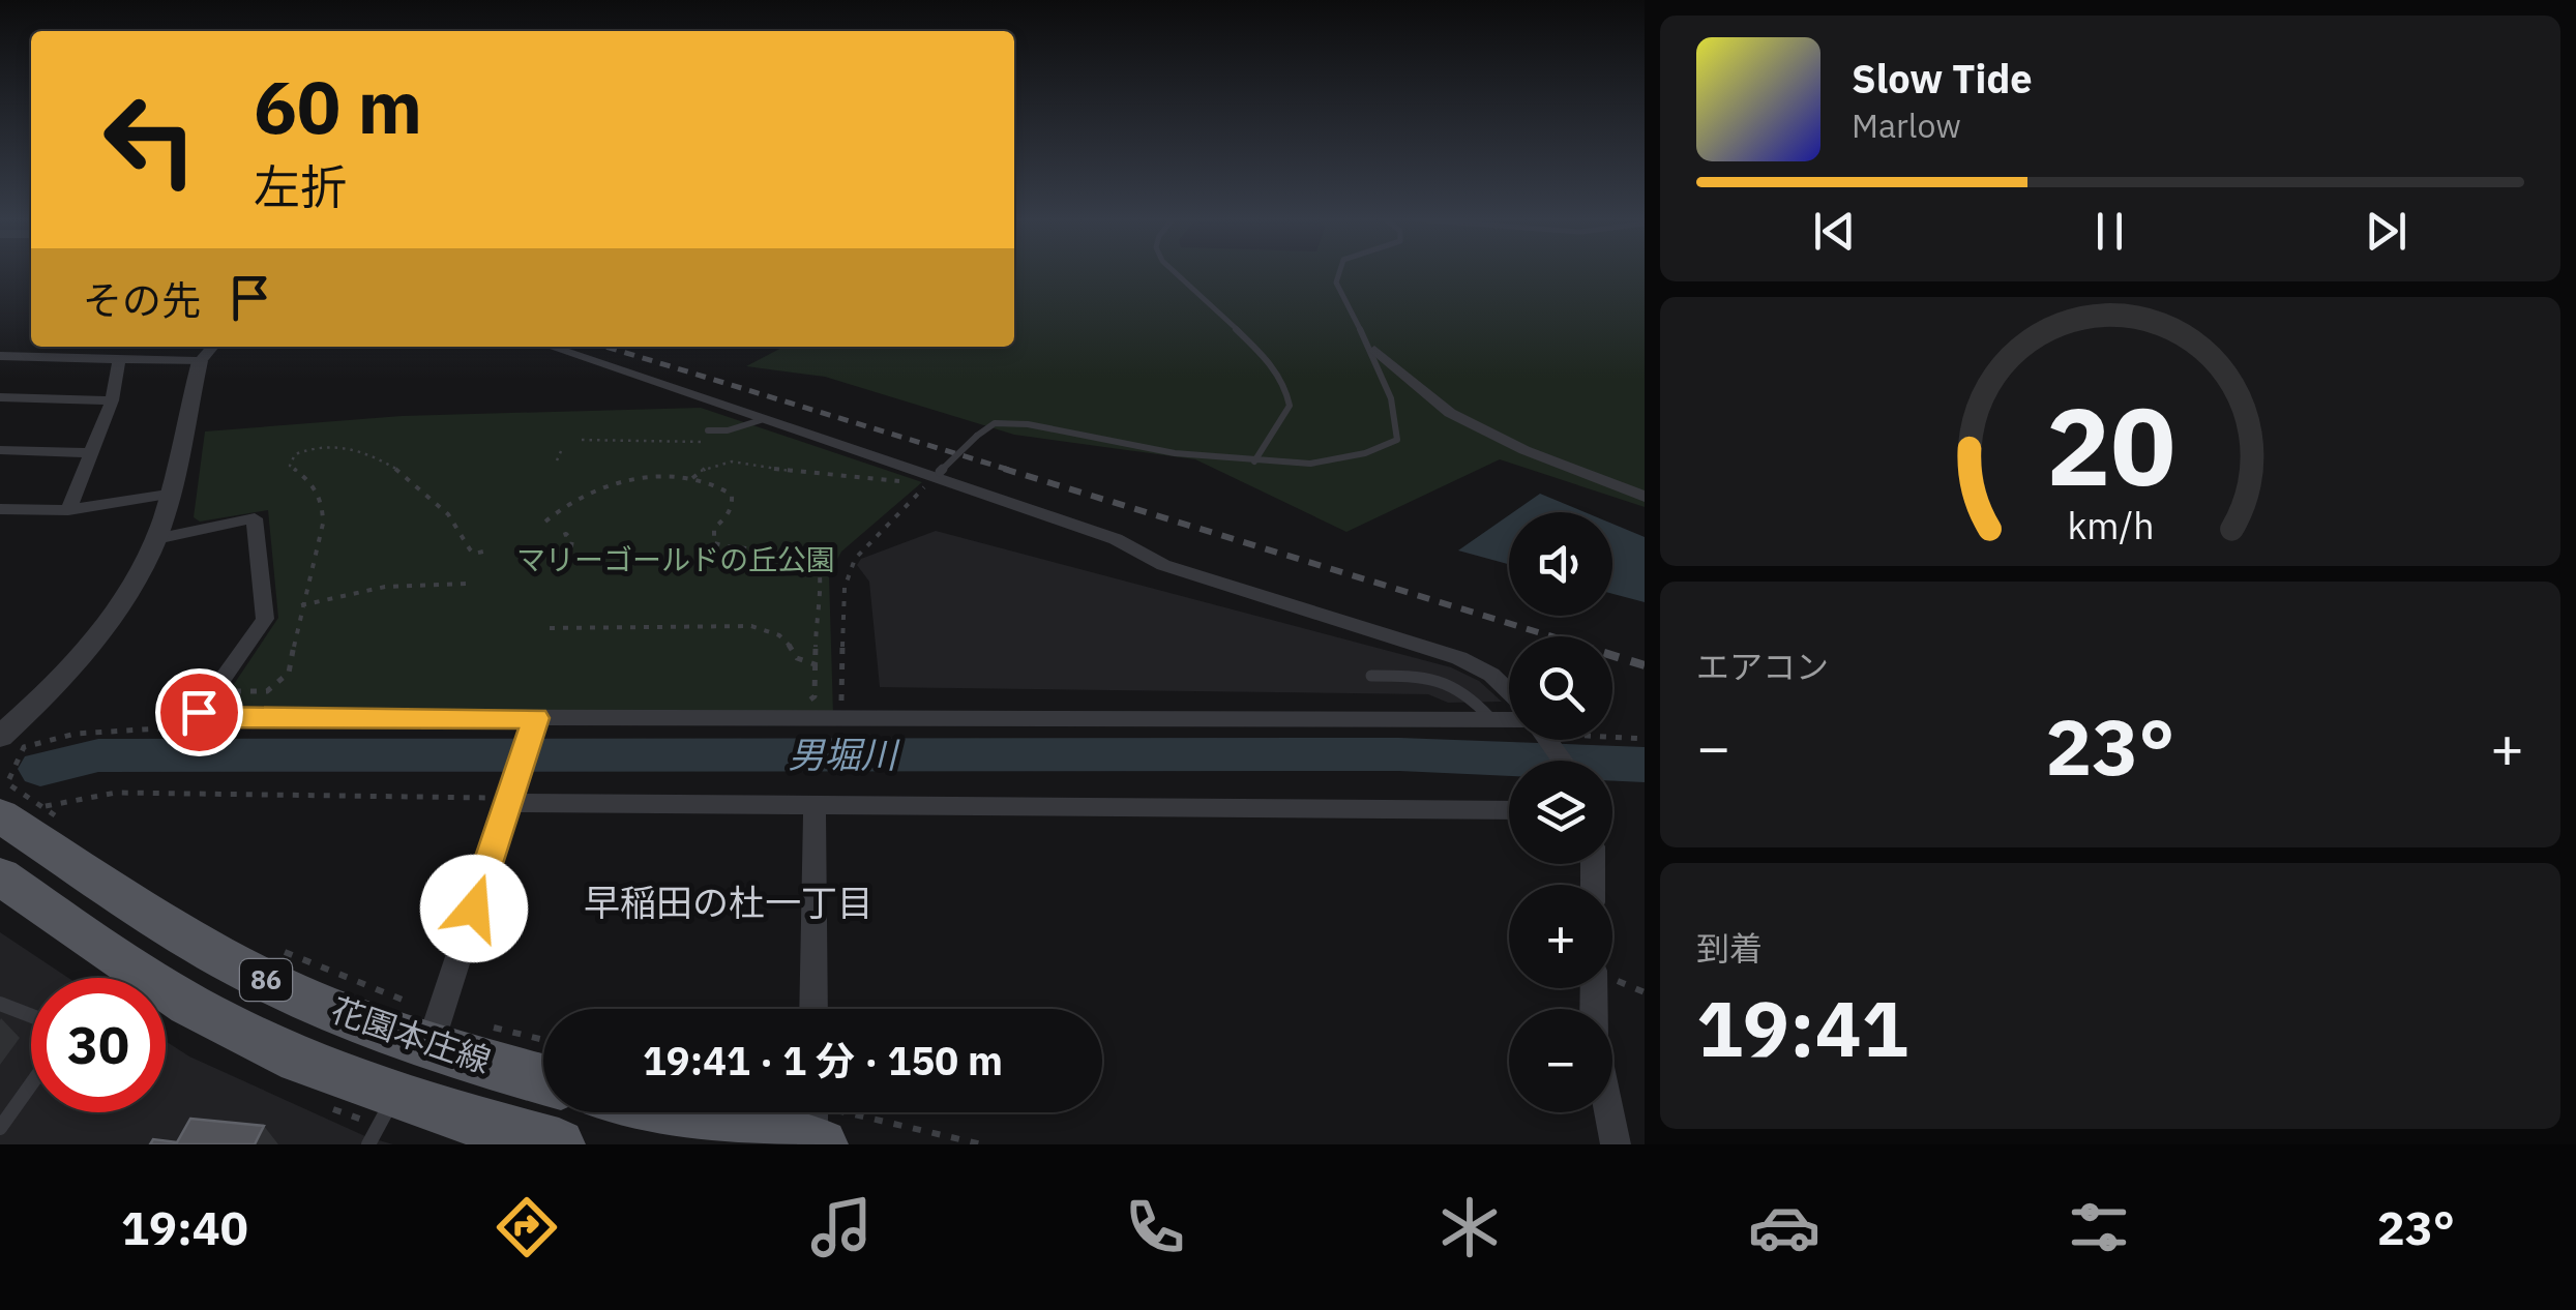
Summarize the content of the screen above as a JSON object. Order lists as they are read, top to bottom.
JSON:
{
  "streets": {
    "main road": ["86", "花園本庄線"]
  },
  "districts": ["早稲田の杜一丁目"],
  "water": ["男堀川"],
  "parks": ["マリーゴールドの丘公園"],
  "page": {
    "turn": ["60 m", "左折"],
    "song": ["Slow Tide", "Marlow"],
    "then": "その先",
    "map_buttons": ["+", "−"],
    "tile": [
      "エアコン",
      ["到着", "19:41"]
    ],
    "heat": ["−", "23°", "+"],
    "limit": "30",
    "trip": "19:41 · 1 分 · 150 m",
    "tabs": ["19:40", "23°"],
    "gauge": ["20", "km/h"]
  }
}
